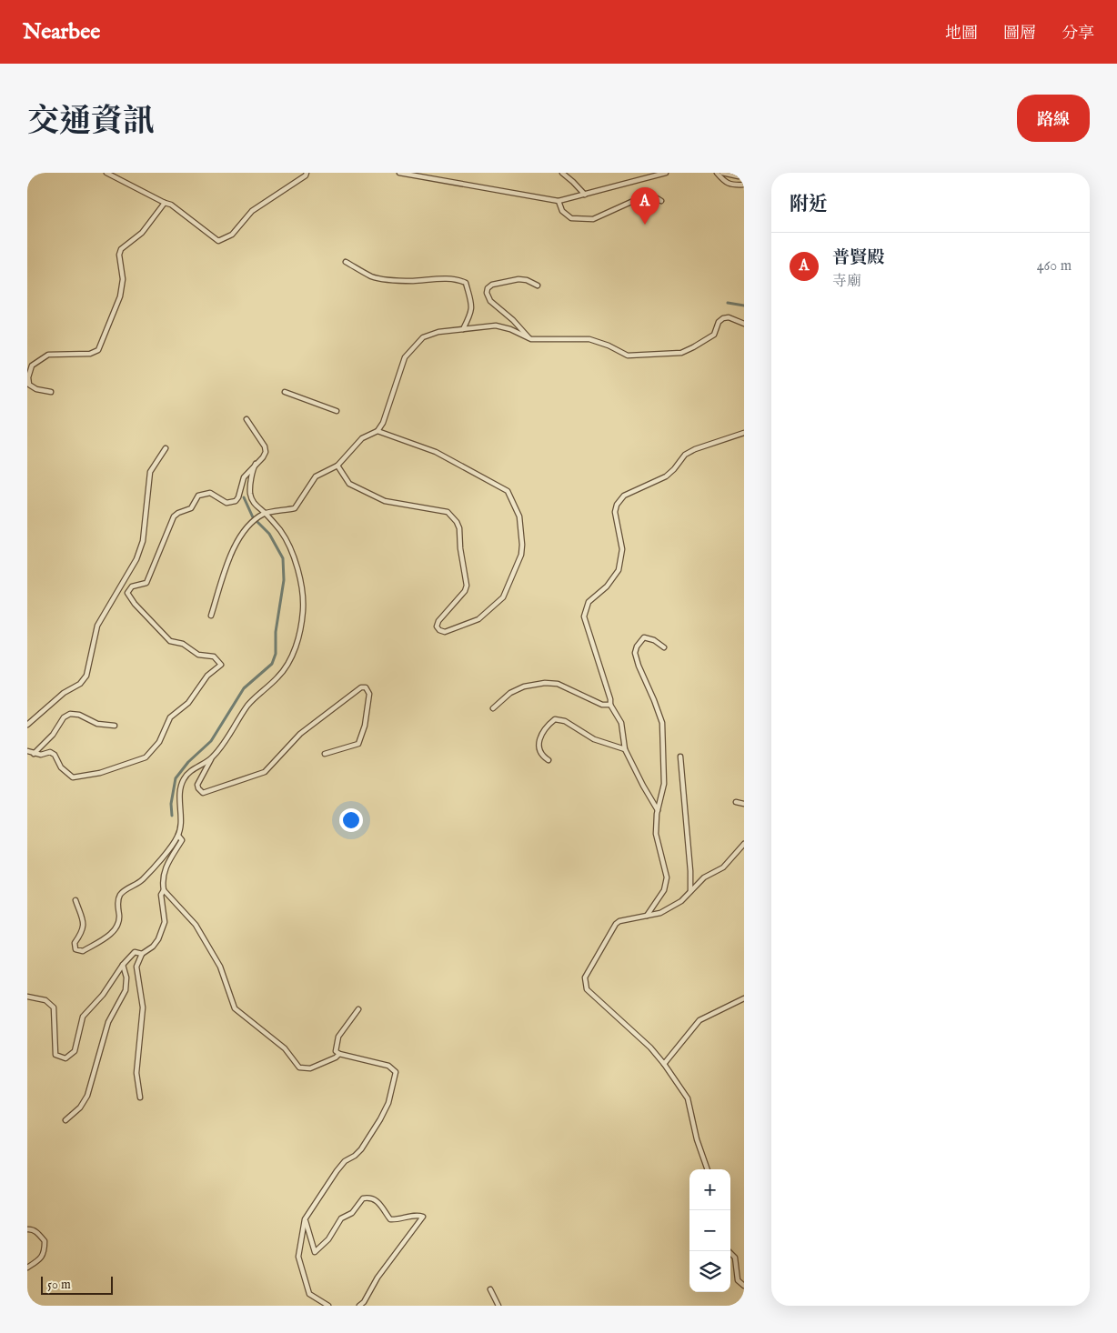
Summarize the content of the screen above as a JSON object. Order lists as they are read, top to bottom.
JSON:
{
  "scale_bar": "50 m",
  "page": {
    "header": "Nearbee",
    "nav": ["地圖", "圖層", "分享"],
    "title": "交通資訊",
    "buttons": "路線",
    "heading": "附近",
    "pins": "A",
    "list": [
      {
        "mark": "A",
        "name": "普賢殿",
        "note": "寺廟",
        "value": "460 m"
      }
    ],
    "map_buttons": ["+", "−"],
    "scale": "50 m"
  }
}
